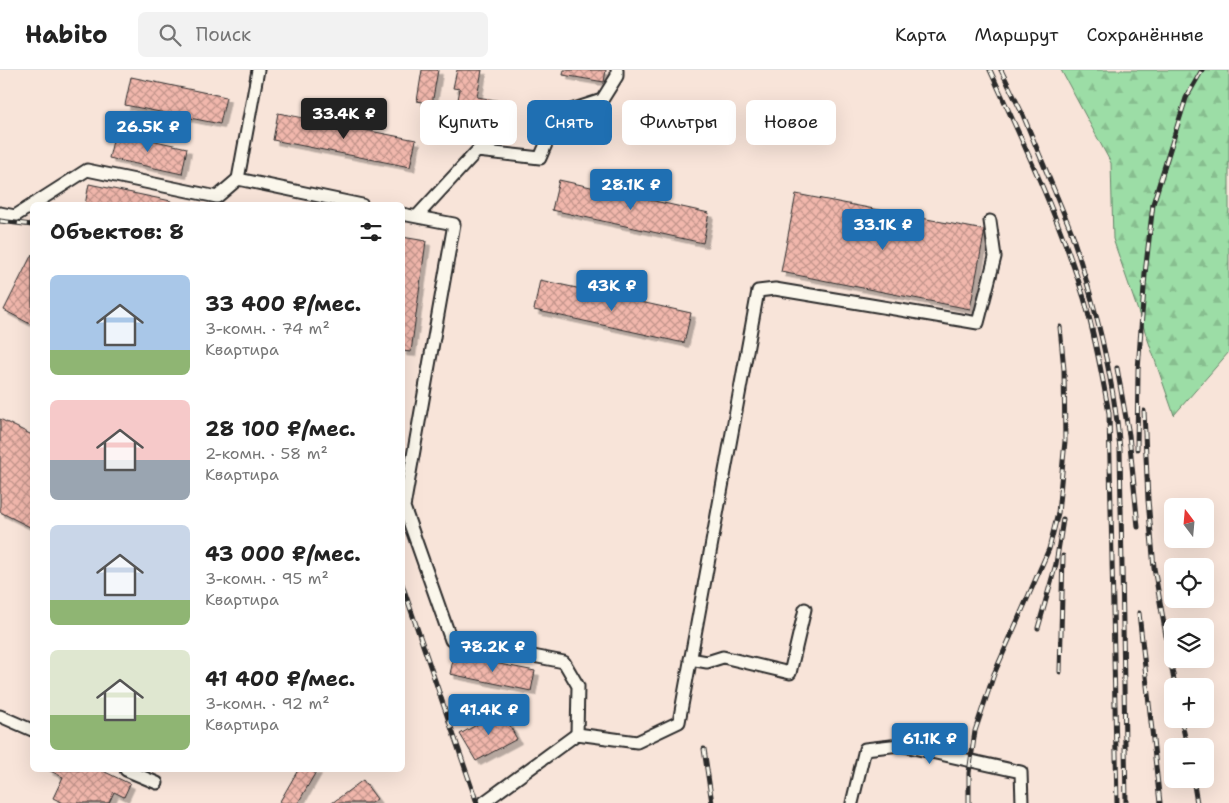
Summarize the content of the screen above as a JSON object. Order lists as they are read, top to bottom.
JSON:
{
  "north": "top",
  "page": {
    "header": "Habito",
    "search": "Поиск",
    "nav": ["Карта", "Маршрут", "Сохранённые"],
    "price": [
      "33.4K ₽",
      "26.5K ₽",
      "28.1K ₽",
      "33.1K ₽",
      "43K ₽",
      "78.2K ₽",
      "41.4K ₽",
      "61.1K ₽"
    ],
    "chip": [
      "Купить",
      "Снять",
      "Фильтры",
      "Новое"
    ],
    "heading": "Объектов: 8",
    "list": [
      {
        "name": "33 400 ₽/мес.",
        "note": "3-комн. · 74 m² · Квартира"
      },
      {
        "name": "28 100 ₽/мес.",
        "note": "2-комн. · 58 m² · Квартира"
      },
      {
        "name": "43 000 ₽/мес.",
        "note": "3-комн. · 95 m² · Квартира"
      },
      {
        "name": "41 400 ₽/мес.",
        "note": "3-комн. · 92 m² · Квартира"
      }
    ],
    "map_buttons": ["+", "−"]
  }
}
